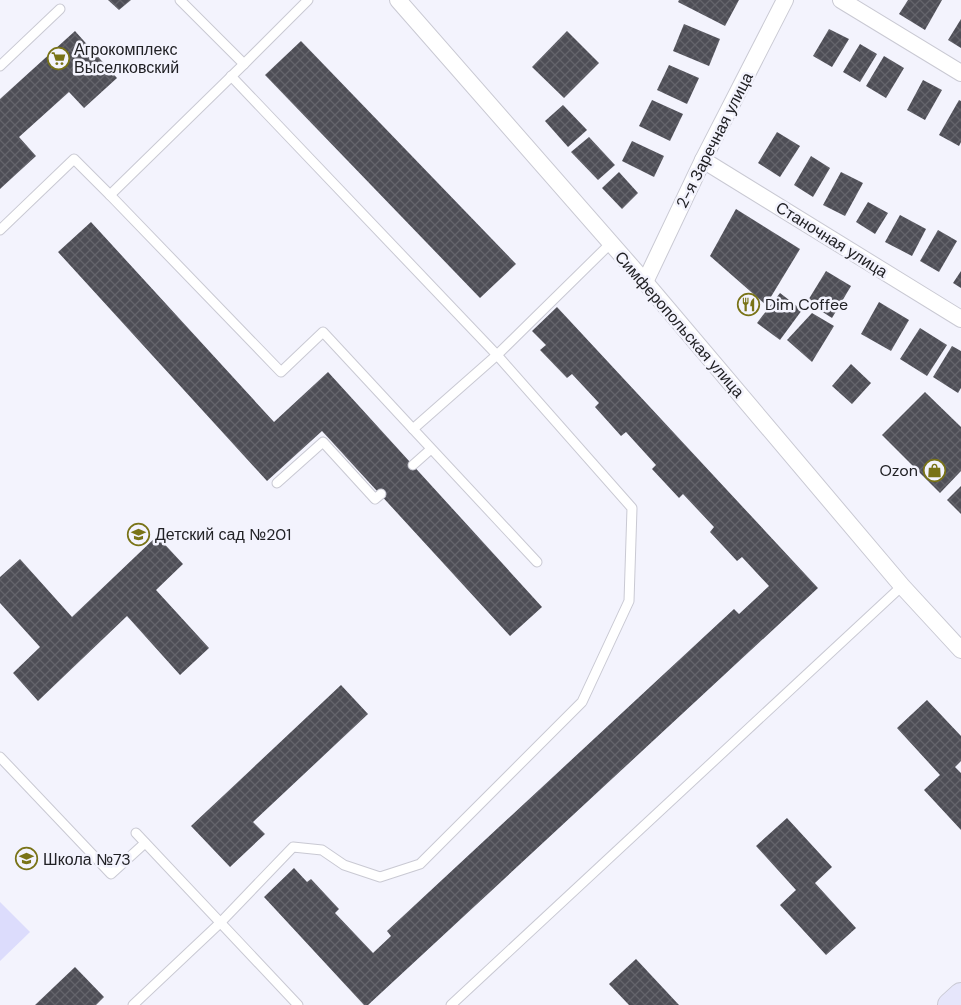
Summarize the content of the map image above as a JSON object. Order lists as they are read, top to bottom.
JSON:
{
  "streets": {
    "street": ["2-я Заречная улица", "Станочная улица", "Симферопольская улица"]
  },
  "crossings": [
    ["2-я Заречная улица", "Станочная улица"],
    ["2-я Заречная улица", "Симферопольская улица"]
  ],
  "places": {
    "supermarket": ["Агрокомплекс Выселковский"],
    "restaurant": ["Dim Coffee"],
    "shop": ["Ozon"],
    "school or university": ["Детский сад №201", "Школа №73"]
  }
}
